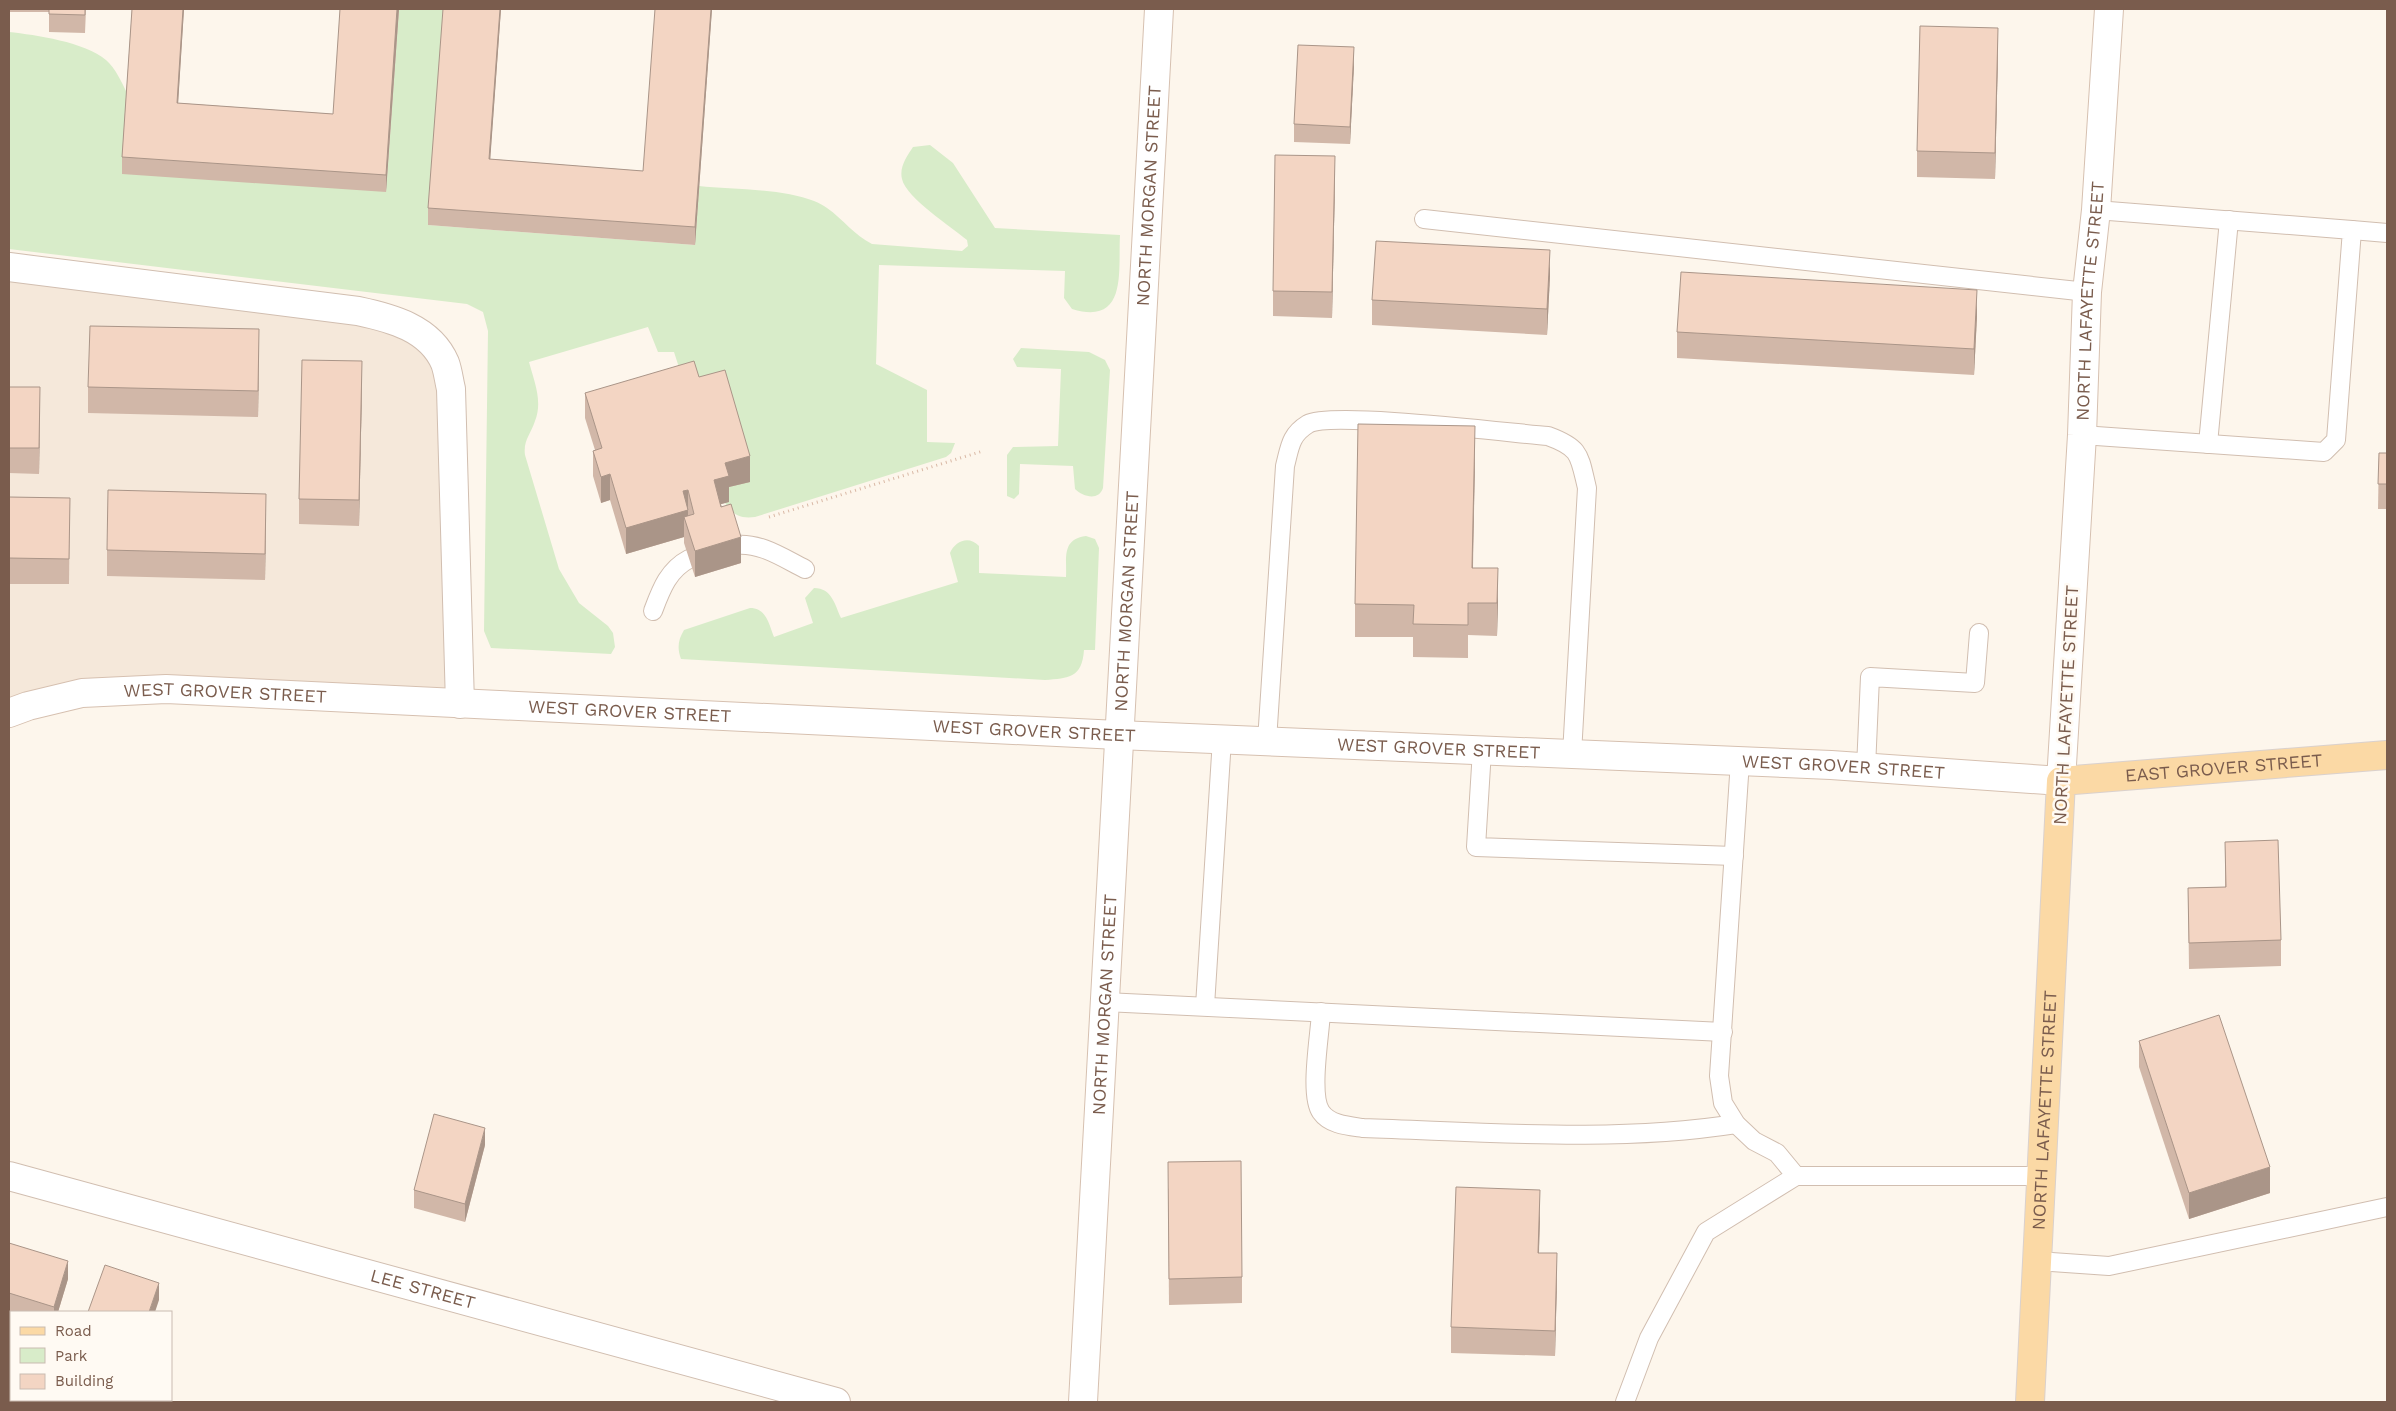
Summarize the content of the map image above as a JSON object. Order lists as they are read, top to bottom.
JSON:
{
  "streets": {
    "main road": ["NORTH LAFAYETTE STREET", "EAST GROVER STREET"],
    "street": ["NORTH MORGAN STREET", "WEST GROVER STREET", "LEE STREET"]
  },
  "crossings": [
    ["NORTH MORGAN STREET", "WEST GROVER STREET"],
    ["NORTH LAFAYETTE STREET", "WEST GROVER STREET"],
    ["NORTH LAFAYETTE STREET", "EAST GROVER STREET"],
    ["WEST GROVER STREET", "EAST GROVER STREET"]
  ],
  "legend": ["Road", "Park", "Building"]
}
